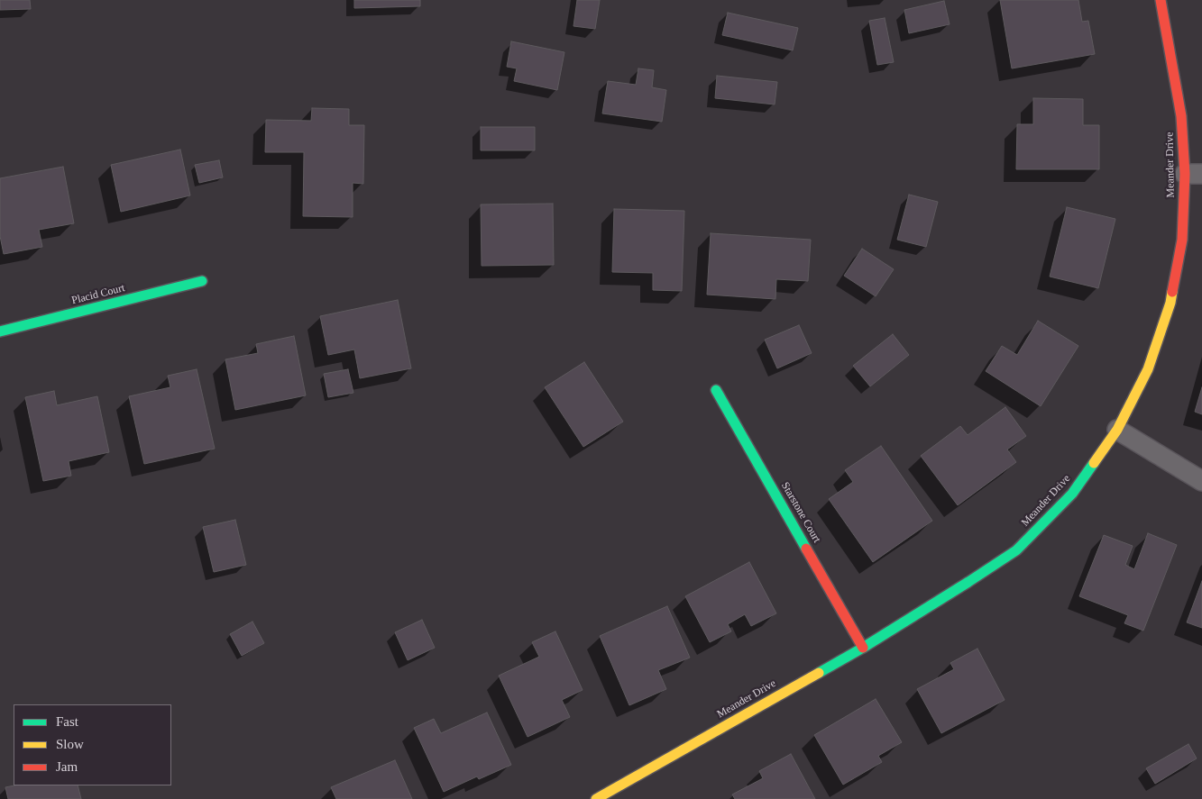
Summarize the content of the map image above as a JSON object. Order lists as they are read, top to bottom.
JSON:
{
  "streets": {
    "street": ["Meander Drive", "Placid Court", "Starstone Court"]
  },
  "crossings": [
    ["Meander Drive", "Starstone Court"]
  ],
  "legend": ["Fast", "Slow", "Jam"]
}
